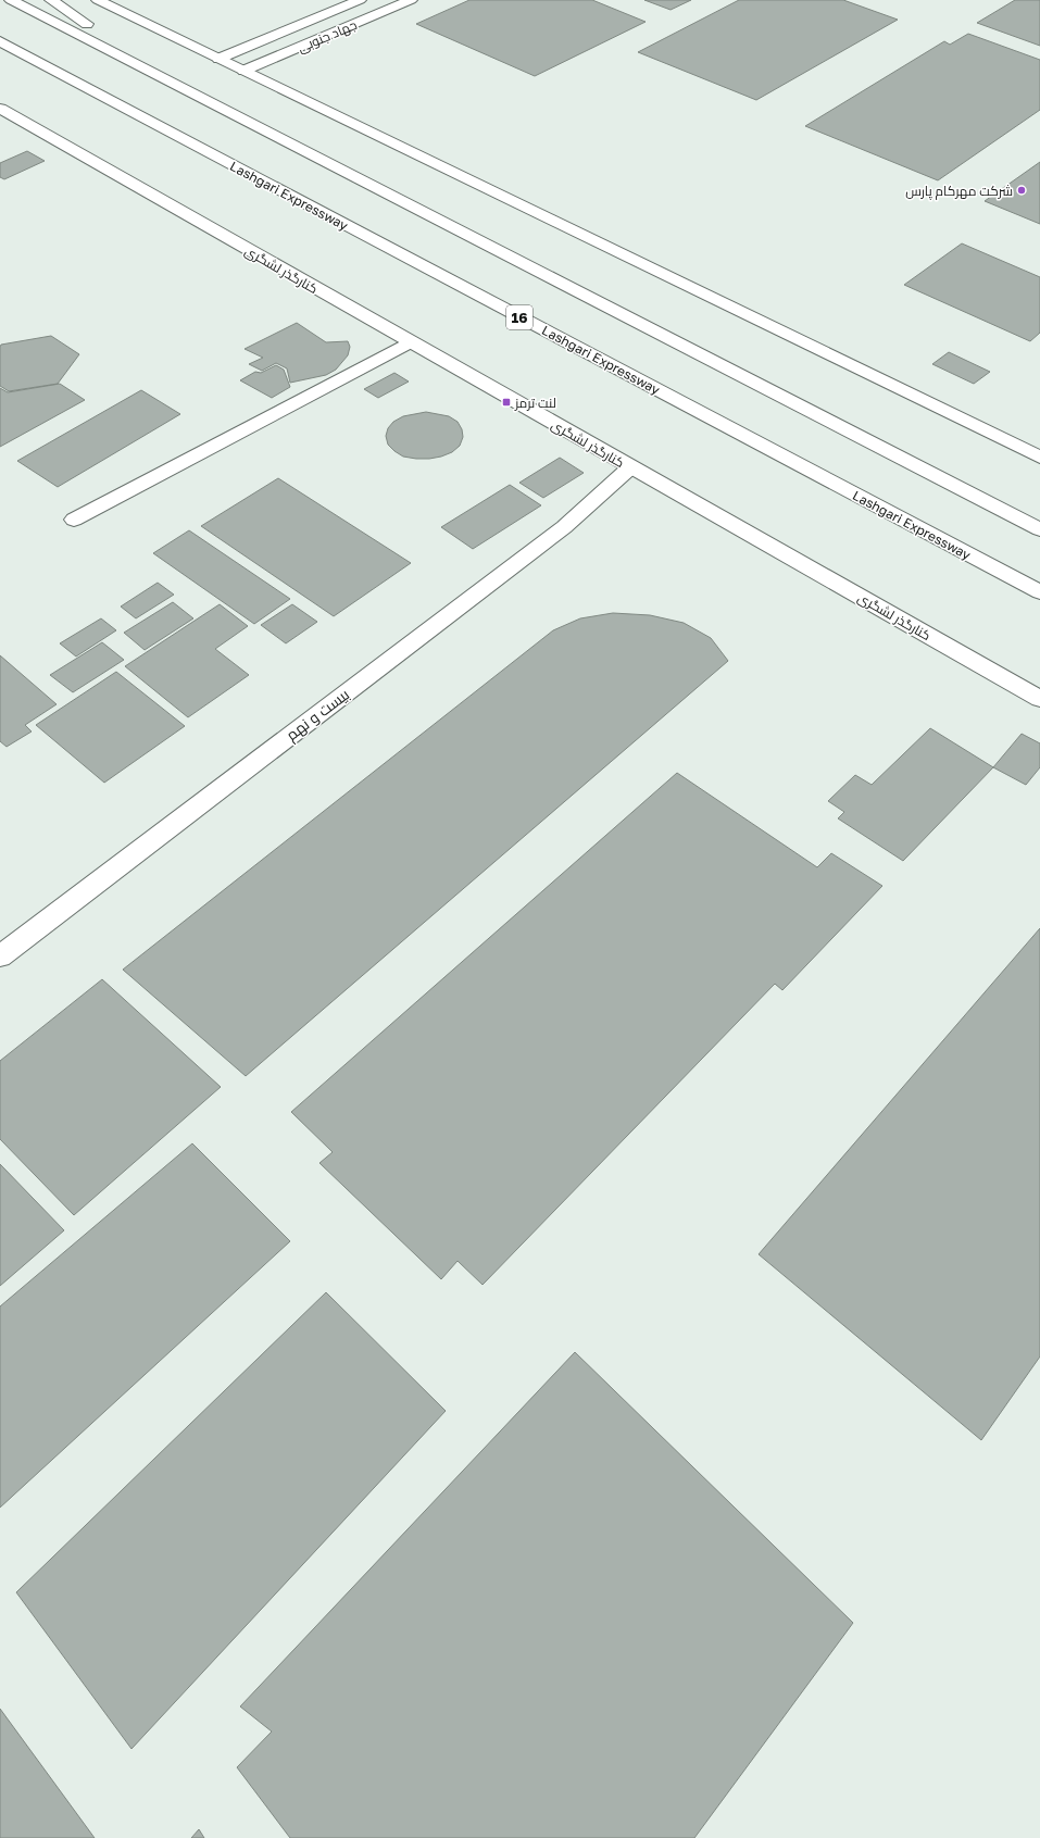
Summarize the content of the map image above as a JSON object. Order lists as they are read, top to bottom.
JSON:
{
  "streets": {
    "main road": [
      "جهاد جنوبی",
      "Lashgari Expressway",
      "کنارگذر لشگری",
      "16",
      "بیست و نهم"
    ]
  },
  "crossings": [
    ["کنارگذر لشگری", "بیست و نهم"]
  ],
  "places": {
    "other": ["شرکت مهرکام پارس"],
    "transit": ["لنت ترمز"]
  }
}
